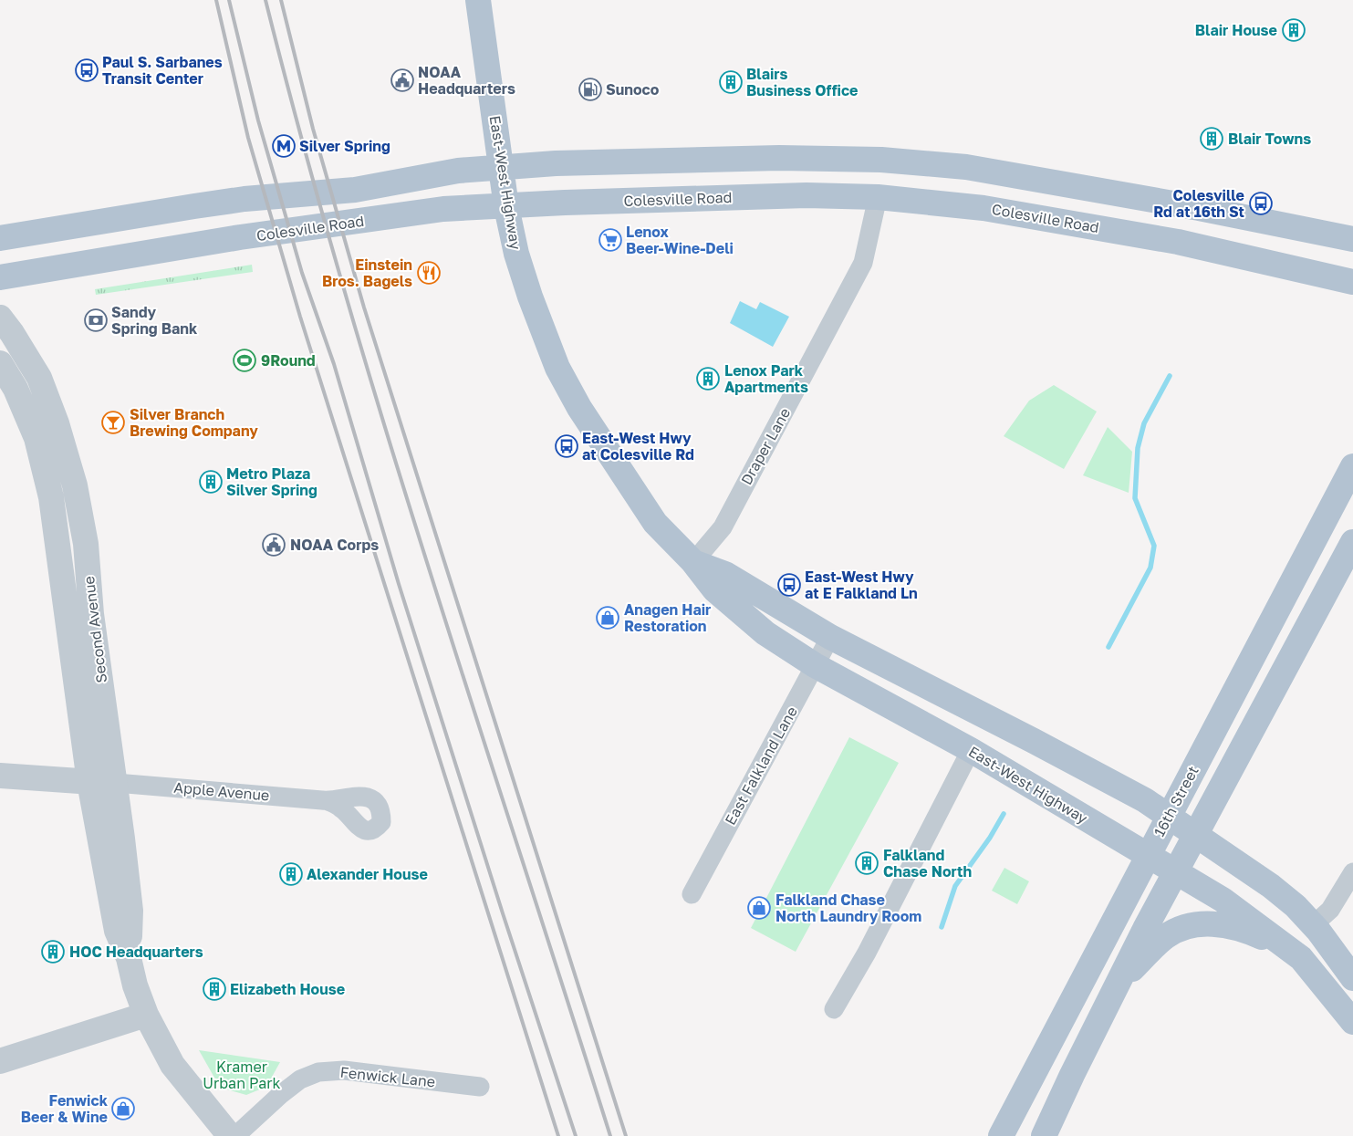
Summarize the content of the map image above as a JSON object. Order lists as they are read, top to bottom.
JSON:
{
  "streets": {
    "main road": ["East-West Highway", "Colesville Road", "16th Street"],
    "street": [
      "Draper Lane",
      "Second Avenue",
      "East Falkland Lane",
      "Apple Avenue",
      "Fenwick Lane"
    ]
  },
  "crossings": [
    ["East-West Highway", "Colesville Road"],
    ["East-West Highway", "Draper Lane"],
    ["East-West Highway", "East Falkland Lane"],
    ["East-West Highway", "16th Street"],
    ["Colesville Road", "Draper Lane"],
    ["Second Avenue", "Apple Avenue"]
  ],
  "parks": ["Kramer Urban Park"],
  "places": {
    "building": [
      "Blair House",
      "Blairs Business Office",
      "Blair Towns",
      "Lenox Park Apartments",
      "Metro Plaza Silver Spring",
      "Falkland Chase North",
      "Alexander House",
      "HOC Headquarters",
      "Elizabeth House"
    ],
    "bus stop": [
      "Paul S. Sarbanes Transit Center",
      "Colesville Rd at 16th St",
      "East-West Hwy at Colesville Rd",
      "East-West Hwy at E Falkland Ln"
    ],
    "public building": ["NOAA Headquarters", "NOAA Corps"],
    "fuel station": ["Sunoco"],
    "metro station": ["Silver Spring"],
    "supermarket": ["Lenox Beer-Wine-Deli"],
    "restaurant": ["Einstein Bros. Bagels"],
    "bank": ["Sandy Spring Bank"],
    "sports": ["9Round"],
    "bar": ["Silver Branch Brewing Company"],
    "shop": ["Anagen Hair Restoration", "Falkland Chase North Laundry Room", "Fenwick Beer & Wine"]
  }
}
